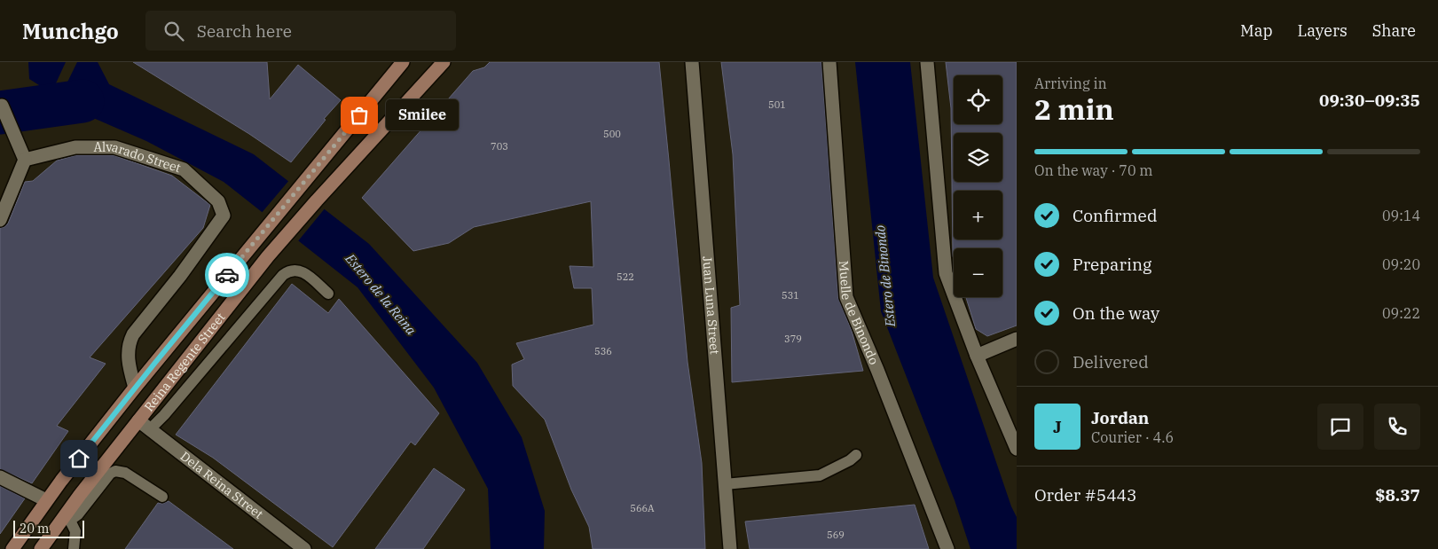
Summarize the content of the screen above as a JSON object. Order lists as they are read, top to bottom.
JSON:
{
  "streets": {
    "main road": ["Reina Regente Street"],
    "street": [
      "Alvarado Street",
      "Juan Luna Street",
      "Muelle de Binondo",
      "Dela Reina Street"
    ]
  },
  "crossings": [
    ["Alvarado Street", "Reina Regente Street"],
    ["Reina Regente Street", "Dela Reina Street"]
  ],
  "water": ["Estero de Binondo", "Estero de la Reina"],
  "places": ["Smilee"],
  "house_numbers": [
    "501",
    "500",
    "703",
    "522",
    "531",
    "379",
    "536",
    "566A",
    "569"
  ],
  "scale_bar": "20 m",
  "page": {
    "header": "Munchgo",
    "search": "Search here",
    "nav": ["Map", "Layers", "Share"],
    "heading": ["2 min", "Arriving in", "09:30–09:35"],
    "panel": [
      "Jordan",
      "Courier · 4.6",
      "Order #5443",
      "$8.37"
    ],
    "map_buttons": ["+", "−"],
    "bubble": "Smilee",
    "bar": "On the way · 70 m",
    "list": [
      ["Confirmed", "09:14"],
      ["Preparing", "09:20"],
      ["On the way", "09:22"],
      "Delivered"
    ],
    "round": "J",
    "scale": "20 m"
  }
}
